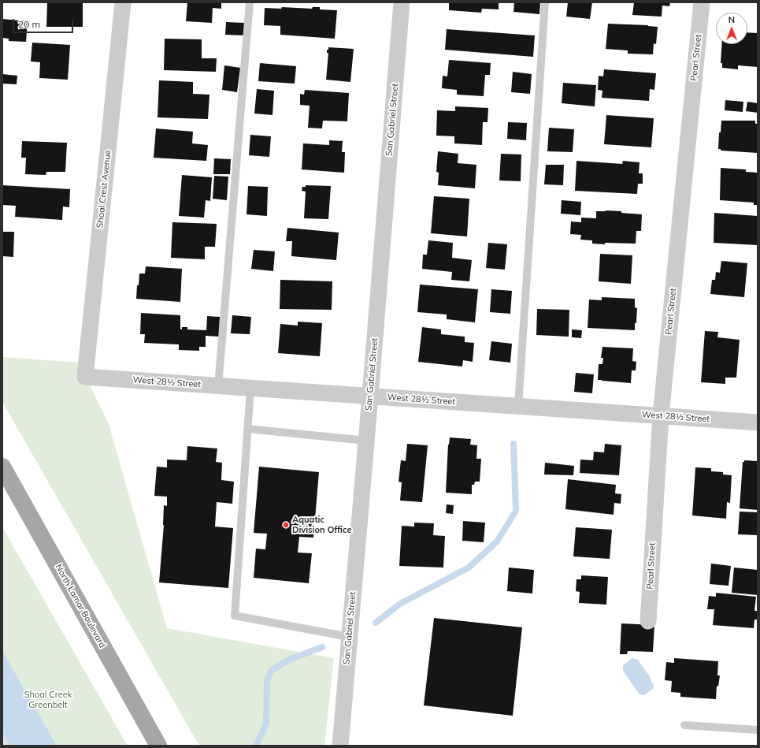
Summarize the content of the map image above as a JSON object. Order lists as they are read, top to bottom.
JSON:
{
  "streets": {
    "main road": ["North Lamar Boulevard"],
    "street": [
      "Pearl Street",
      "San Gabriel Street",
      "Shoal Crest Avenue",
      "West 28½ Street"
    ]
  },
  "crossings": [
    ["Pearl Street", "West 28½ Street"],
    ["San Gabriel Street", "West 28½ Street"],
    ["Shoal Crest Avenue", "West 28½ Street"]
  ],
  "parks": ["Shoal Creek Greenbelt"],
  "places": ["Aquatic Division Office"],
  "scale_bar": "20 m",
  "north": "top"
}
